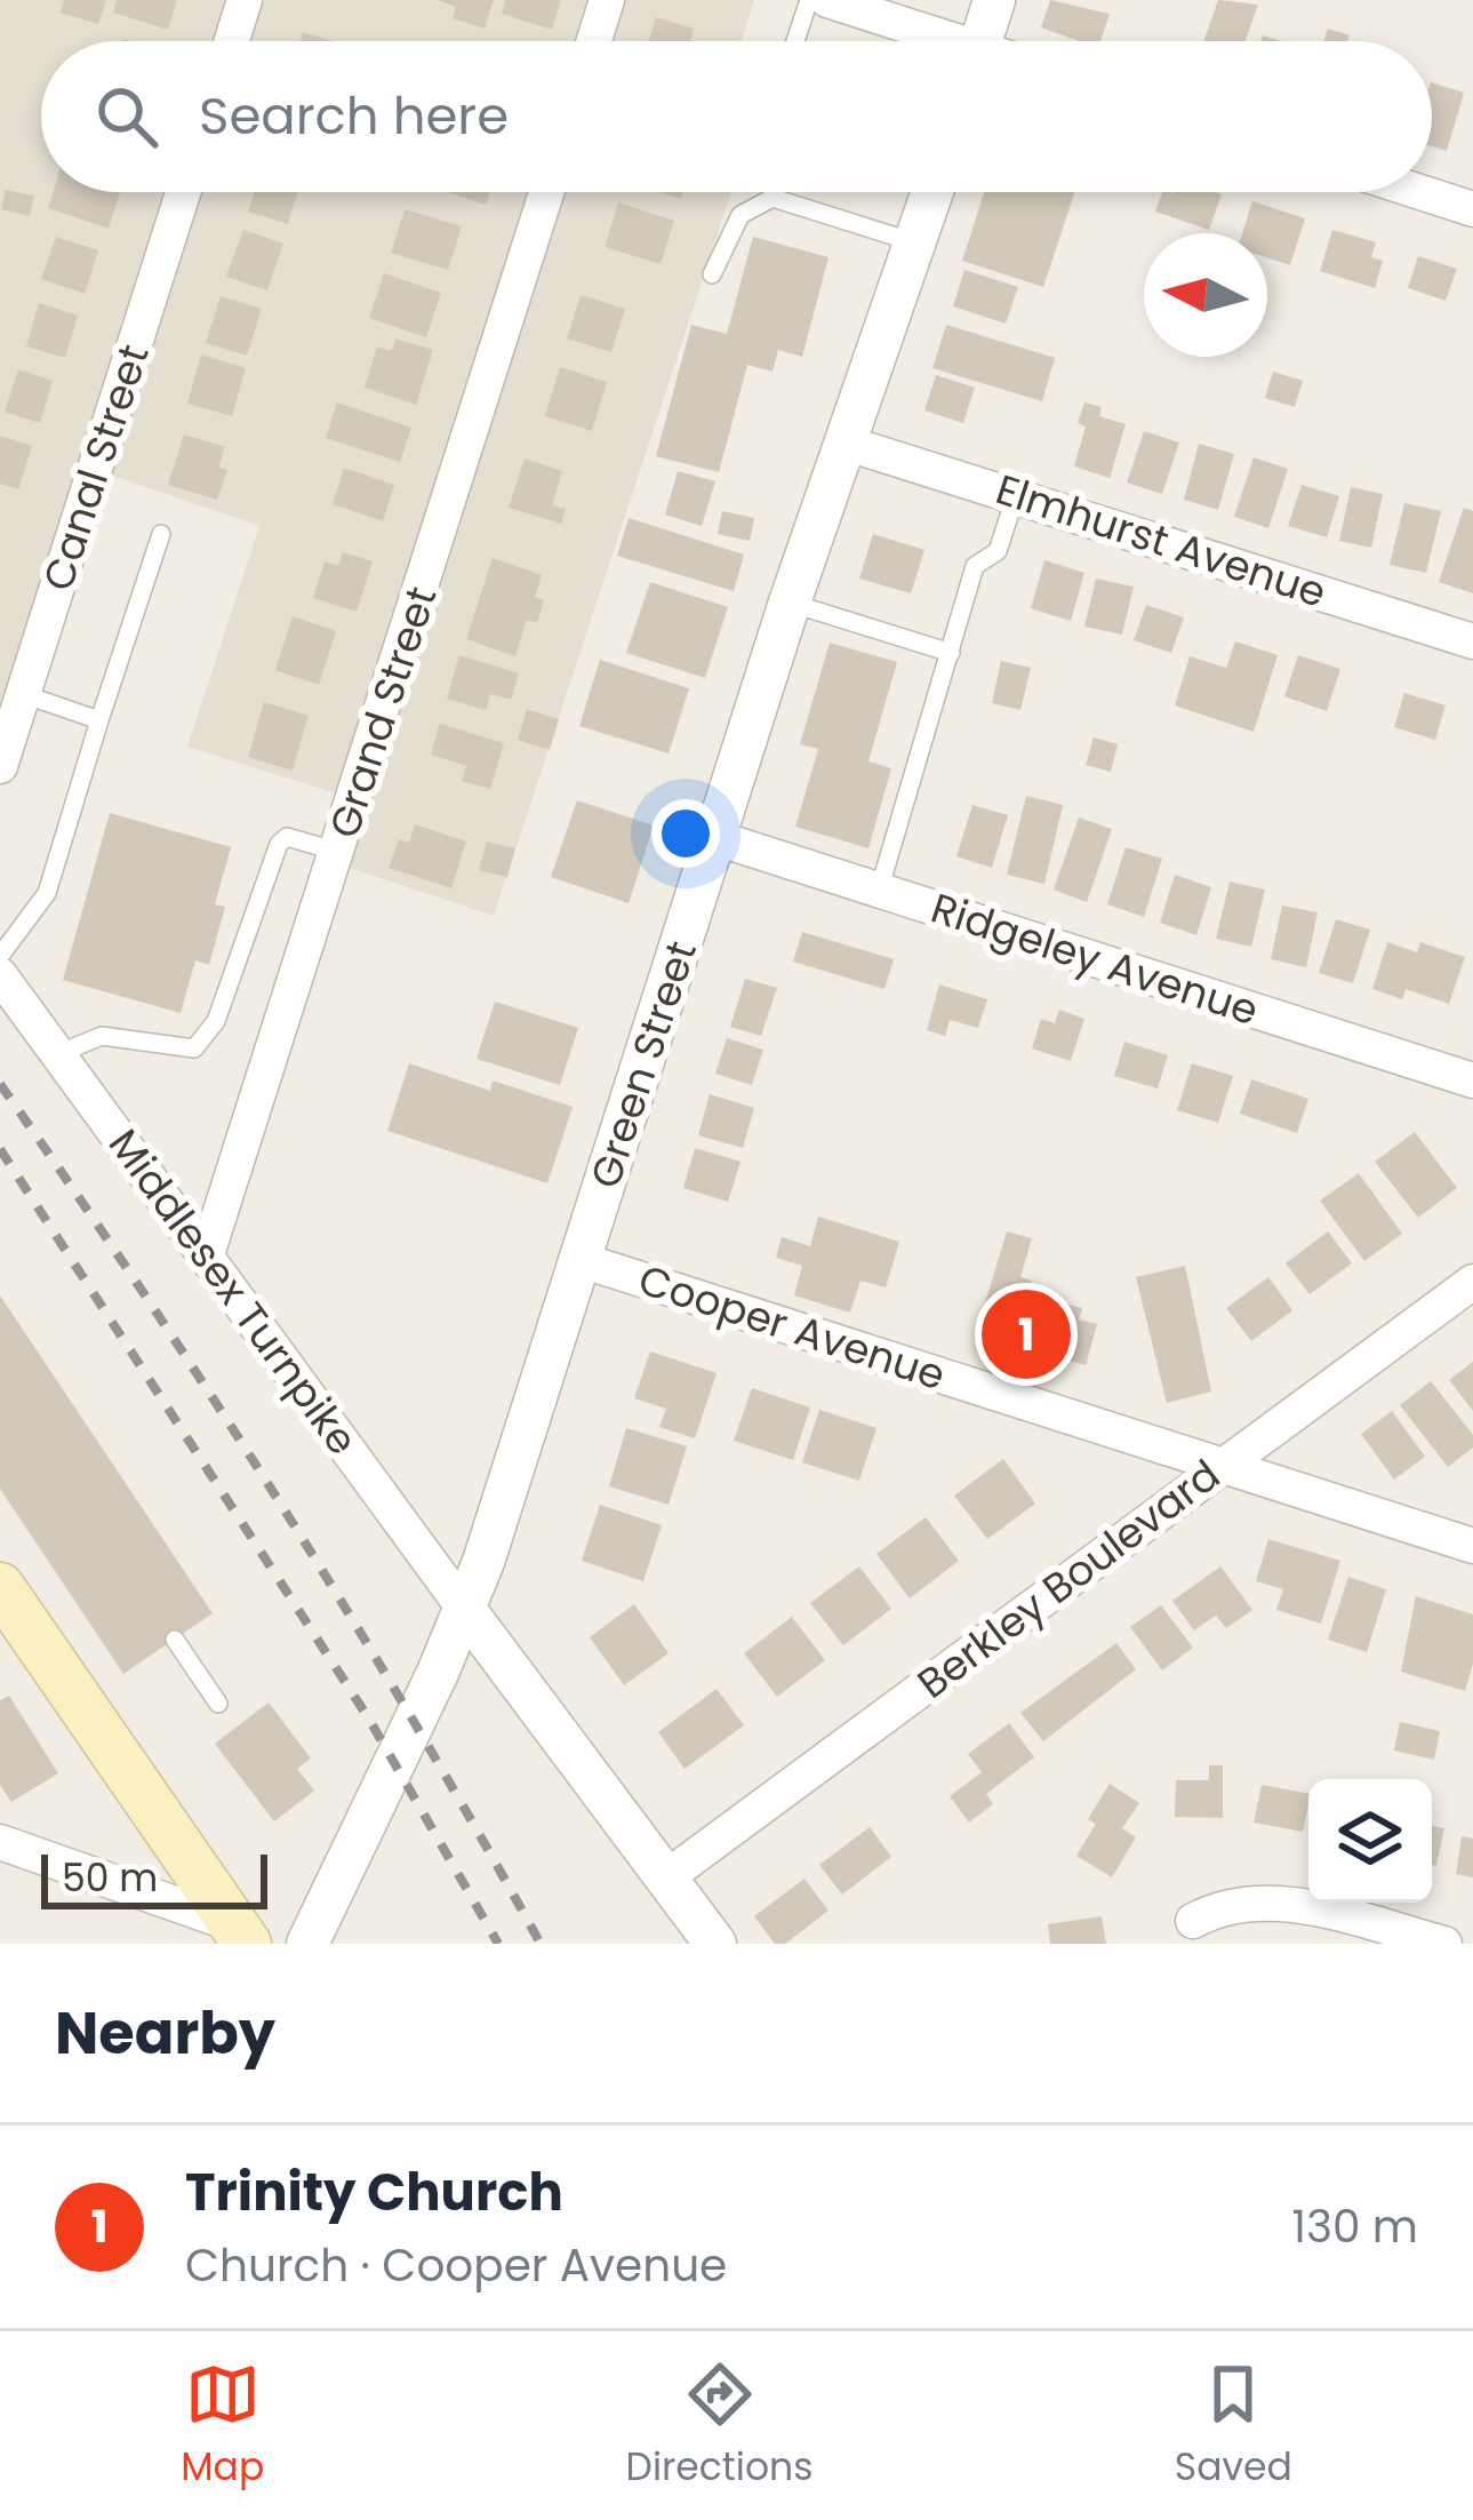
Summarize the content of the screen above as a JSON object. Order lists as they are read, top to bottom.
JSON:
{
  "streets": {
    "street": [
      "Canal Street",
      "Elmhurst Avenue",
      "Grand Street",
      "Ridgeley Avenue",
      "Green Street",
      "Middlesex Turnpike",
      "Cooper Avenue",
      "Berkley Boulevard"
    ]
  },
  "crossings": [
    ["Elmhurst Avenue", "Green Street"],
    ["Grand Street", "Middlesex Turnpike"],
    ["Ridgeley Avenue", "Green Street"],
    ["Green Street", "Middlesex Turnpike"],
    ["Green Street", "Cooper Avenue"],
    ["Cooper Avenue", "Berkley Boulevard"]
  ],
  "scale_bar": "50 m",
  "north": "left",
  "page": {
    "search": "Search here",
    "pins": "1",
    "scale": "50 m",
    "heading": "Nearby",
    "list": [
      {
        "mark": "1",
        "name": "Trinity Church",
        "note": "Church · Cooper Avenue",
        "value": "130 m"
      }
    ],
    "nav": ["Map", "Directions", "Saved"]
  }
}
